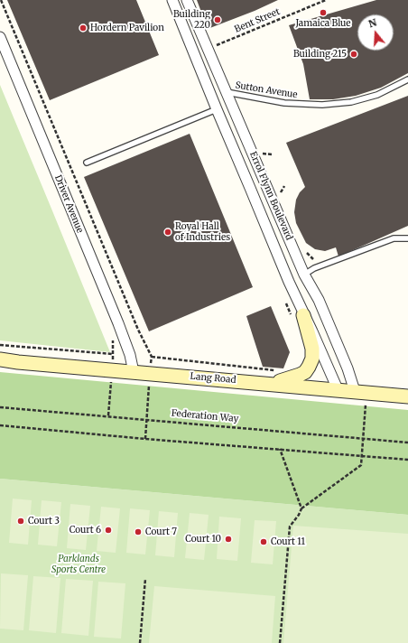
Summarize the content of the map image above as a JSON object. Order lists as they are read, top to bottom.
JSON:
{
  "streets": {
    "street": ["Errol Flynn Boulevard", "Driver Avenue", "Lang Road"],
    "lane": ["Sutton Avenue"],
    "path": ["Bent Street", "Federation Way"]
  },
  "crossings": [
    ["Bent Street", "Errol Flynn Boulevard"],
    ["Sutton Avenue", "Errol Flynn Boulevard"],
    ["Errol Flynn Boulevard", "Lang Road"],
    ["Driver Avenue", "Lang Road"]
  ],
  "parks": ["Parklands Sports Centre"],
  "places": [
    "Jamaica Blue",
    "Building 220",
    "Hordern Pavilion",
    "Building 215",
    "Royal Hall of Industries",
    "Court 3",
    "Court 6",
    "Court 7",
    "Court 10",
    "Court 11"
  ],
  "north": "top"
}
